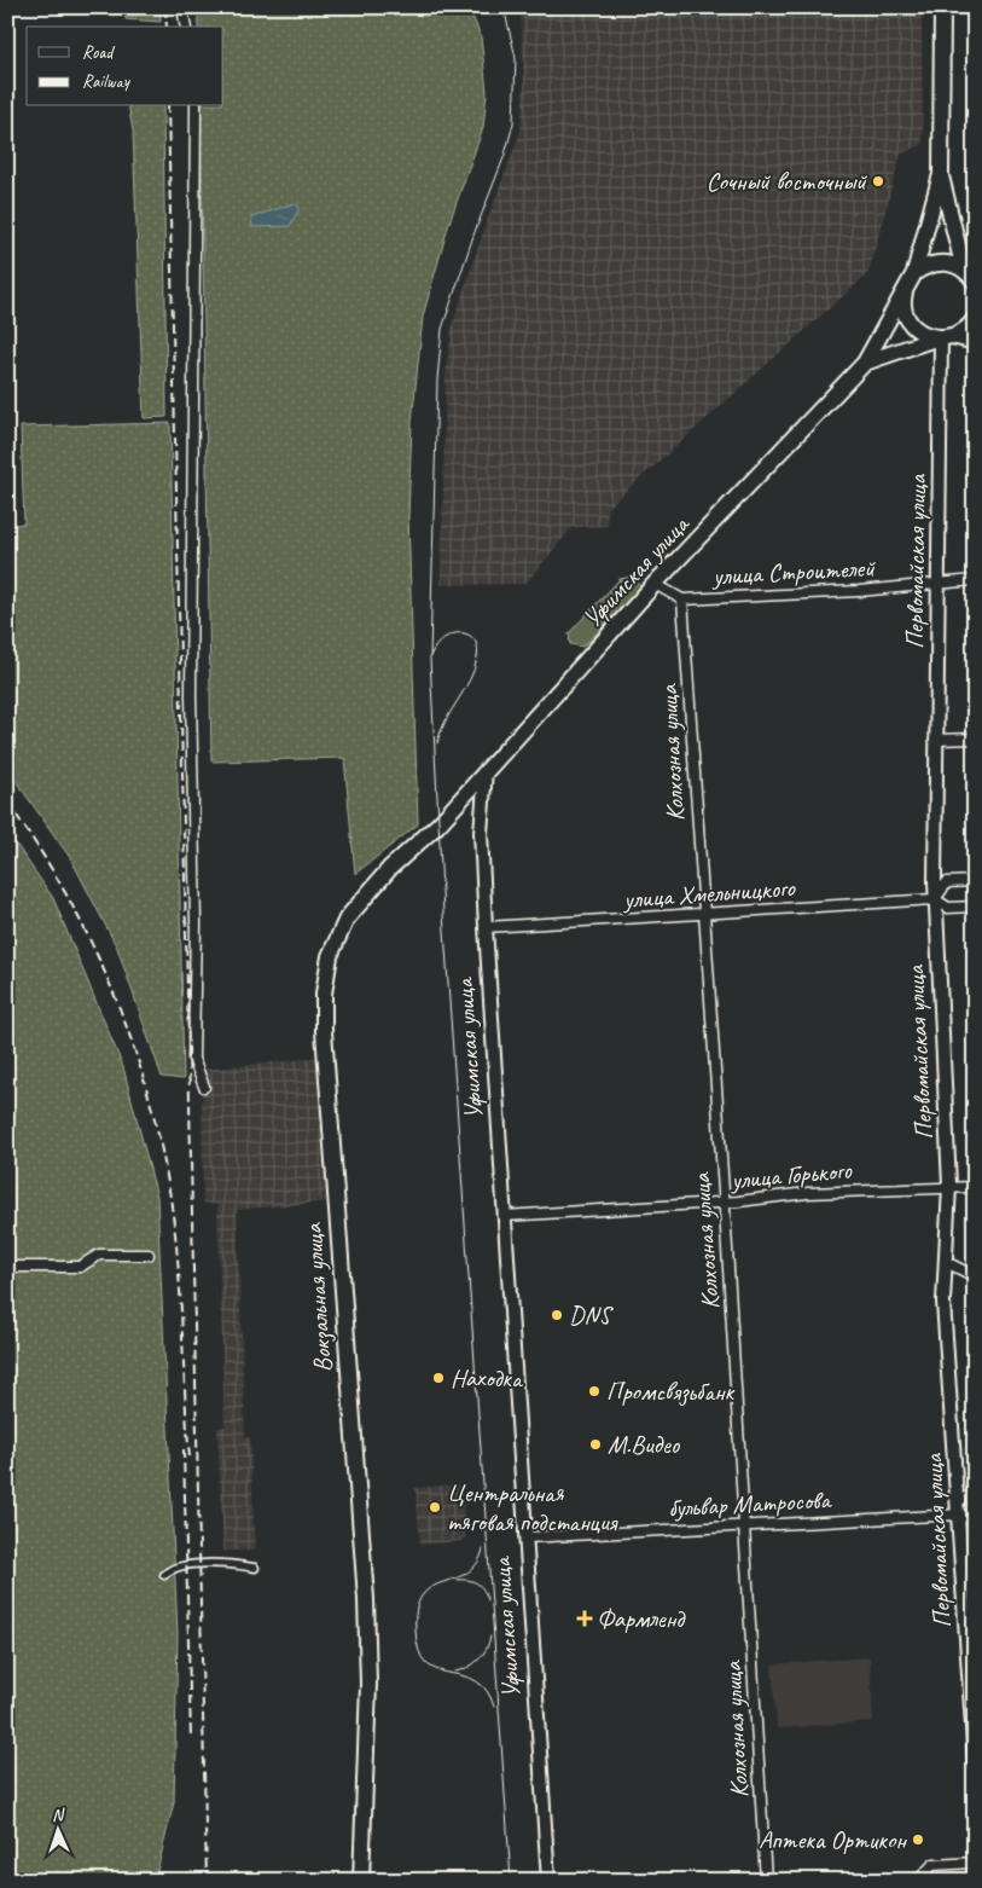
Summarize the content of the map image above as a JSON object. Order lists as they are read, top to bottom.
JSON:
{
  "streets": {
    "main road": ["Уфимская улица", "Вокзальная улица"],
    "street": [
      "Первомайская улица",
      "улица Строителей",
      "Колхозная улица",
      "улица Хмельницкого",
      "улица Горького",
      "бульвар Матросова"
    ]
  },
  "crossings": [
    ["Первомайская улица", "улица Строителей"],
    ["Первомайская улица", "улица Хмельницкого"],
    ["Первомайская улица", "улица Горького"],
    ["Первомайская улица", "бульвар Матросова"],
    ["Уфимская улица", "улица Строителей"],
    ["Уфимская улица", "улица Хмельницкого"],
    ["Уфимская улица", "улица Горького"],
    ["Уфимская улица", "Вокзальная улица"],
    ["Уфимская улица", "бульвар Матросова"],
    ["улица Строителей", "Колхозная улица"],
    ["Колхозная улица", "улица Хмельницкого"],
    ["Колхозная улица", "улица Горького"],
    ["Колхозная улица", "бульвар Матросова"]
  ],
  "places": {
    "other": [
      "Сочный восточный",
      "DNS",
      "Находка",
      "Промсвязьбанк",
      "М.Видео",
      "Центральная тяговая подстанция",
      "Аптека Ортикон"
    ],
    "health": ["Фармленд"]
  },
  "legend": ["Road", "Railway"],
  "north": "top"
}
